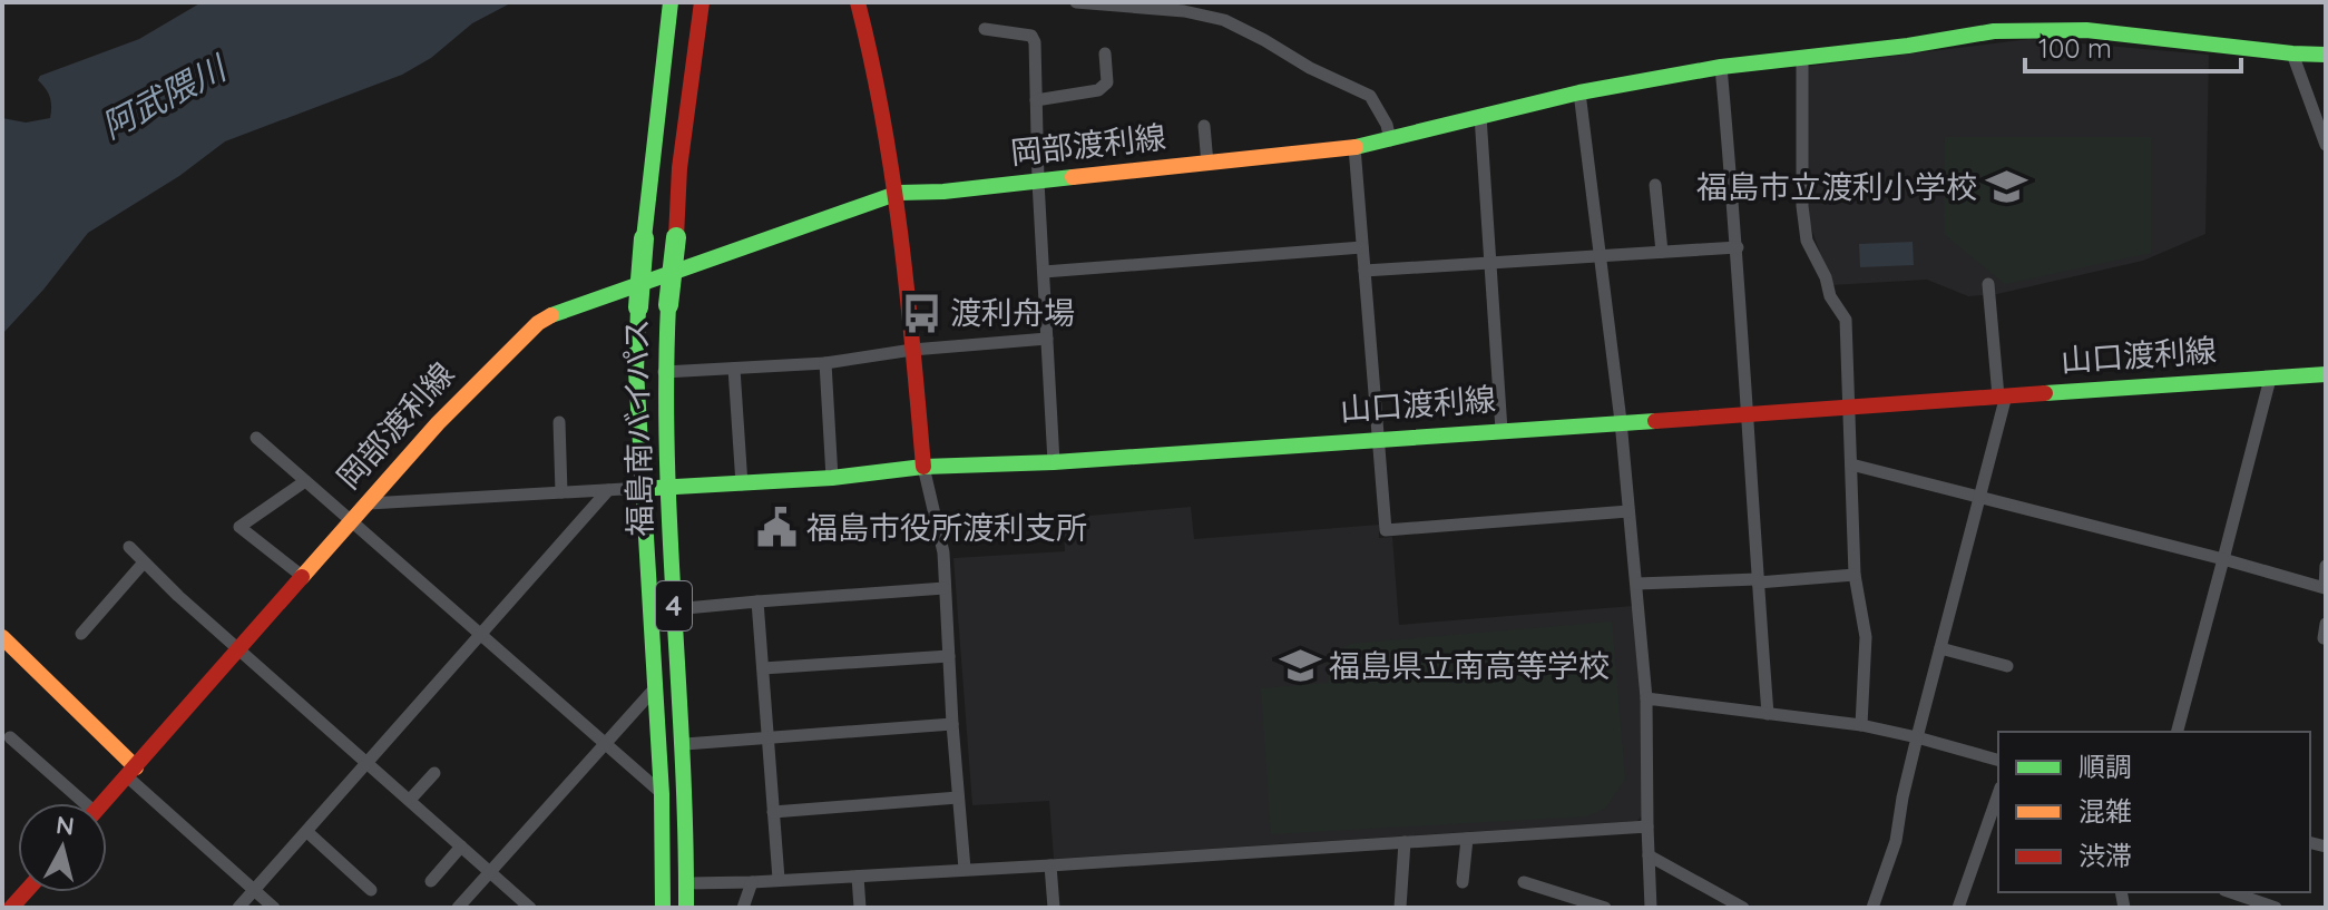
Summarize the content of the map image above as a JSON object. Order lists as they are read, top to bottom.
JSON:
{
  "streets": {
    "main road": [
      "岡部渡利線",
      "山口渡利線",
      "福島南バイパス",
      "4"
    ]
  },
  "crossings": [
    ["山口渡利線", "福島南バイパス"]
  ],
  "water": ["阿武隈川"],
  "places": {
    "school or university": ["福島市立渡利小学校", "福島県立南高等学校"],
    "bus stop": ["渡利舟場"],
    "public building": ["福島市役所渡利支所"]
  },
  "legend": ["順調", "混雑", "渋滞"],
  "scale_bar": "100 m",
  "north": "top"
}
